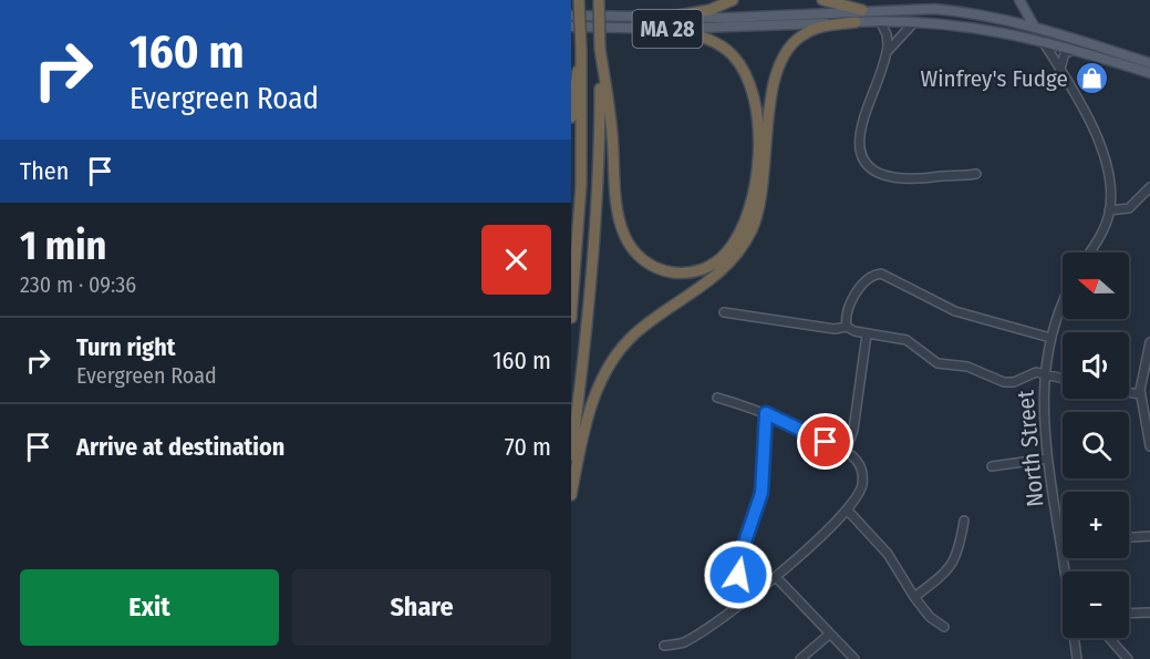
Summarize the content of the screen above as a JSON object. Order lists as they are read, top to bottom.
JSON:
{
  "streets": {
    "main road": ["MA 28"],
    "street": ["North Street"]
  },
  "places": {
    "shop": ["Winfrey's Fudge"]
  },
  "north": "left",
  "page": {
    "turn": ["160 m", "Evergreen Road"],
    "then": "Then",
    "heading": ["1 min", "230 m · 09:36"],
    "map_buttons": ["+", "−"],
    "list": [
      {
        "name": "Turn right",
        "note": "Evergreen Road",
        "value": "160 m"
      },
      {
        "name": "Arrive at destination",
        "value": "70 m"
      }
    ],
    "buttons": ["Exit", "Share"]
  }
}
